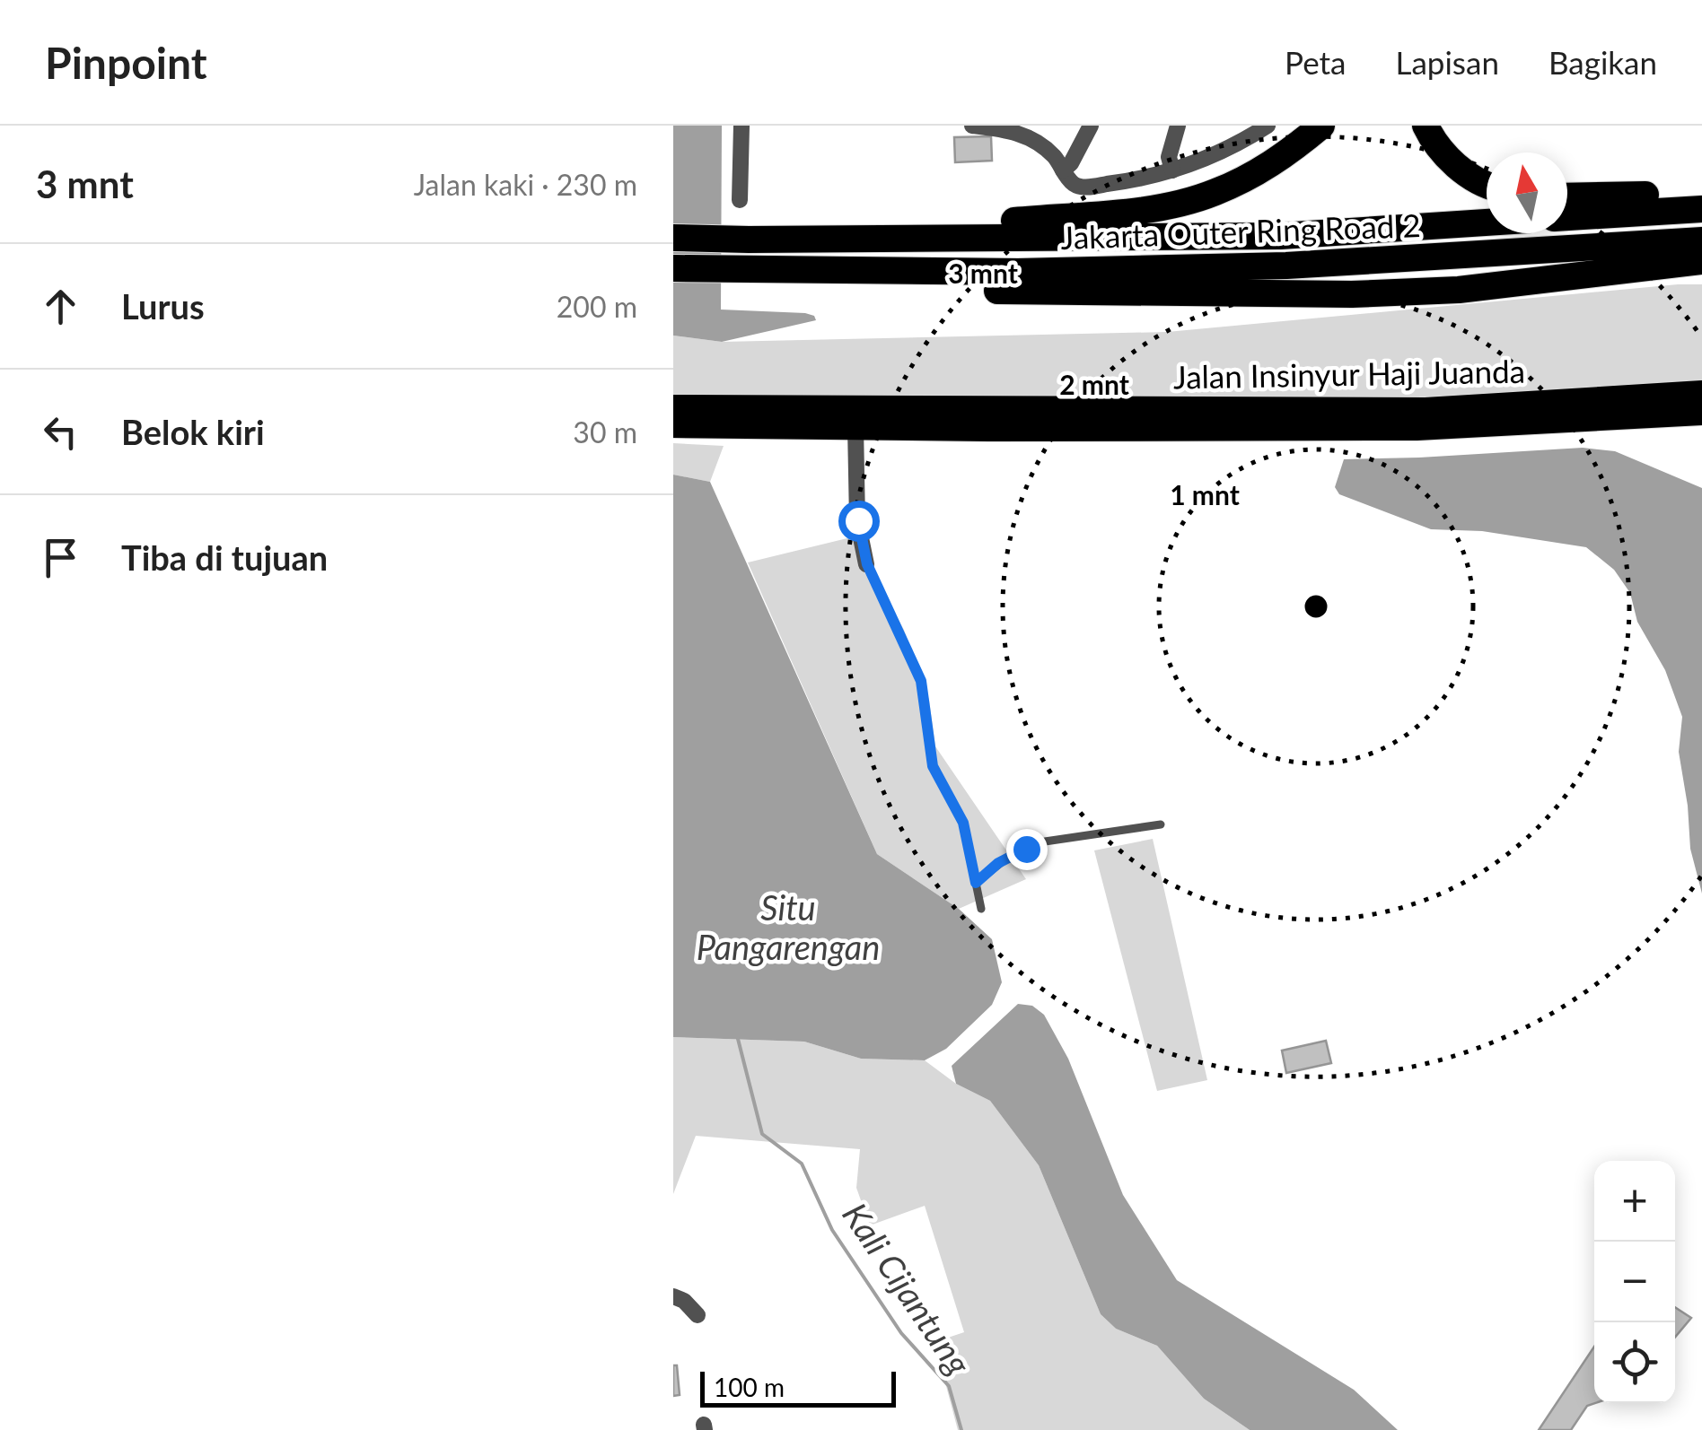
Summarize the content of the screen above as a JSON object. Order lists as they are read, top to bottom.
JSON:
{
  "streets": {
    "highway": ["Jakarta Outer Ring Road 2", "Jalan Insinyur Haji Juanda"]
  },
  "water": ["Situ Pangarengan", "Kali Cijantung"],
  "scale_bar": "100 m",
  "north": "top",
  "page": {
    "header": "Pinpoint",
    "nav": ["Peta", "Lapisan", "Bagikan"],
    "heading": ["3 mnt", "Jalan kaki · 230 m"],
    "list": [
      ["Lurus", "200 m"],
      ["Belok kiri", "30 m"],
      "Tiba di tujuan"
    ],
    "map_buttons": ["+", "−"],
    "scale": "100 m"
  },
  "rings": ["3 mnt", "2 mnt", "1 mnt"]
}
